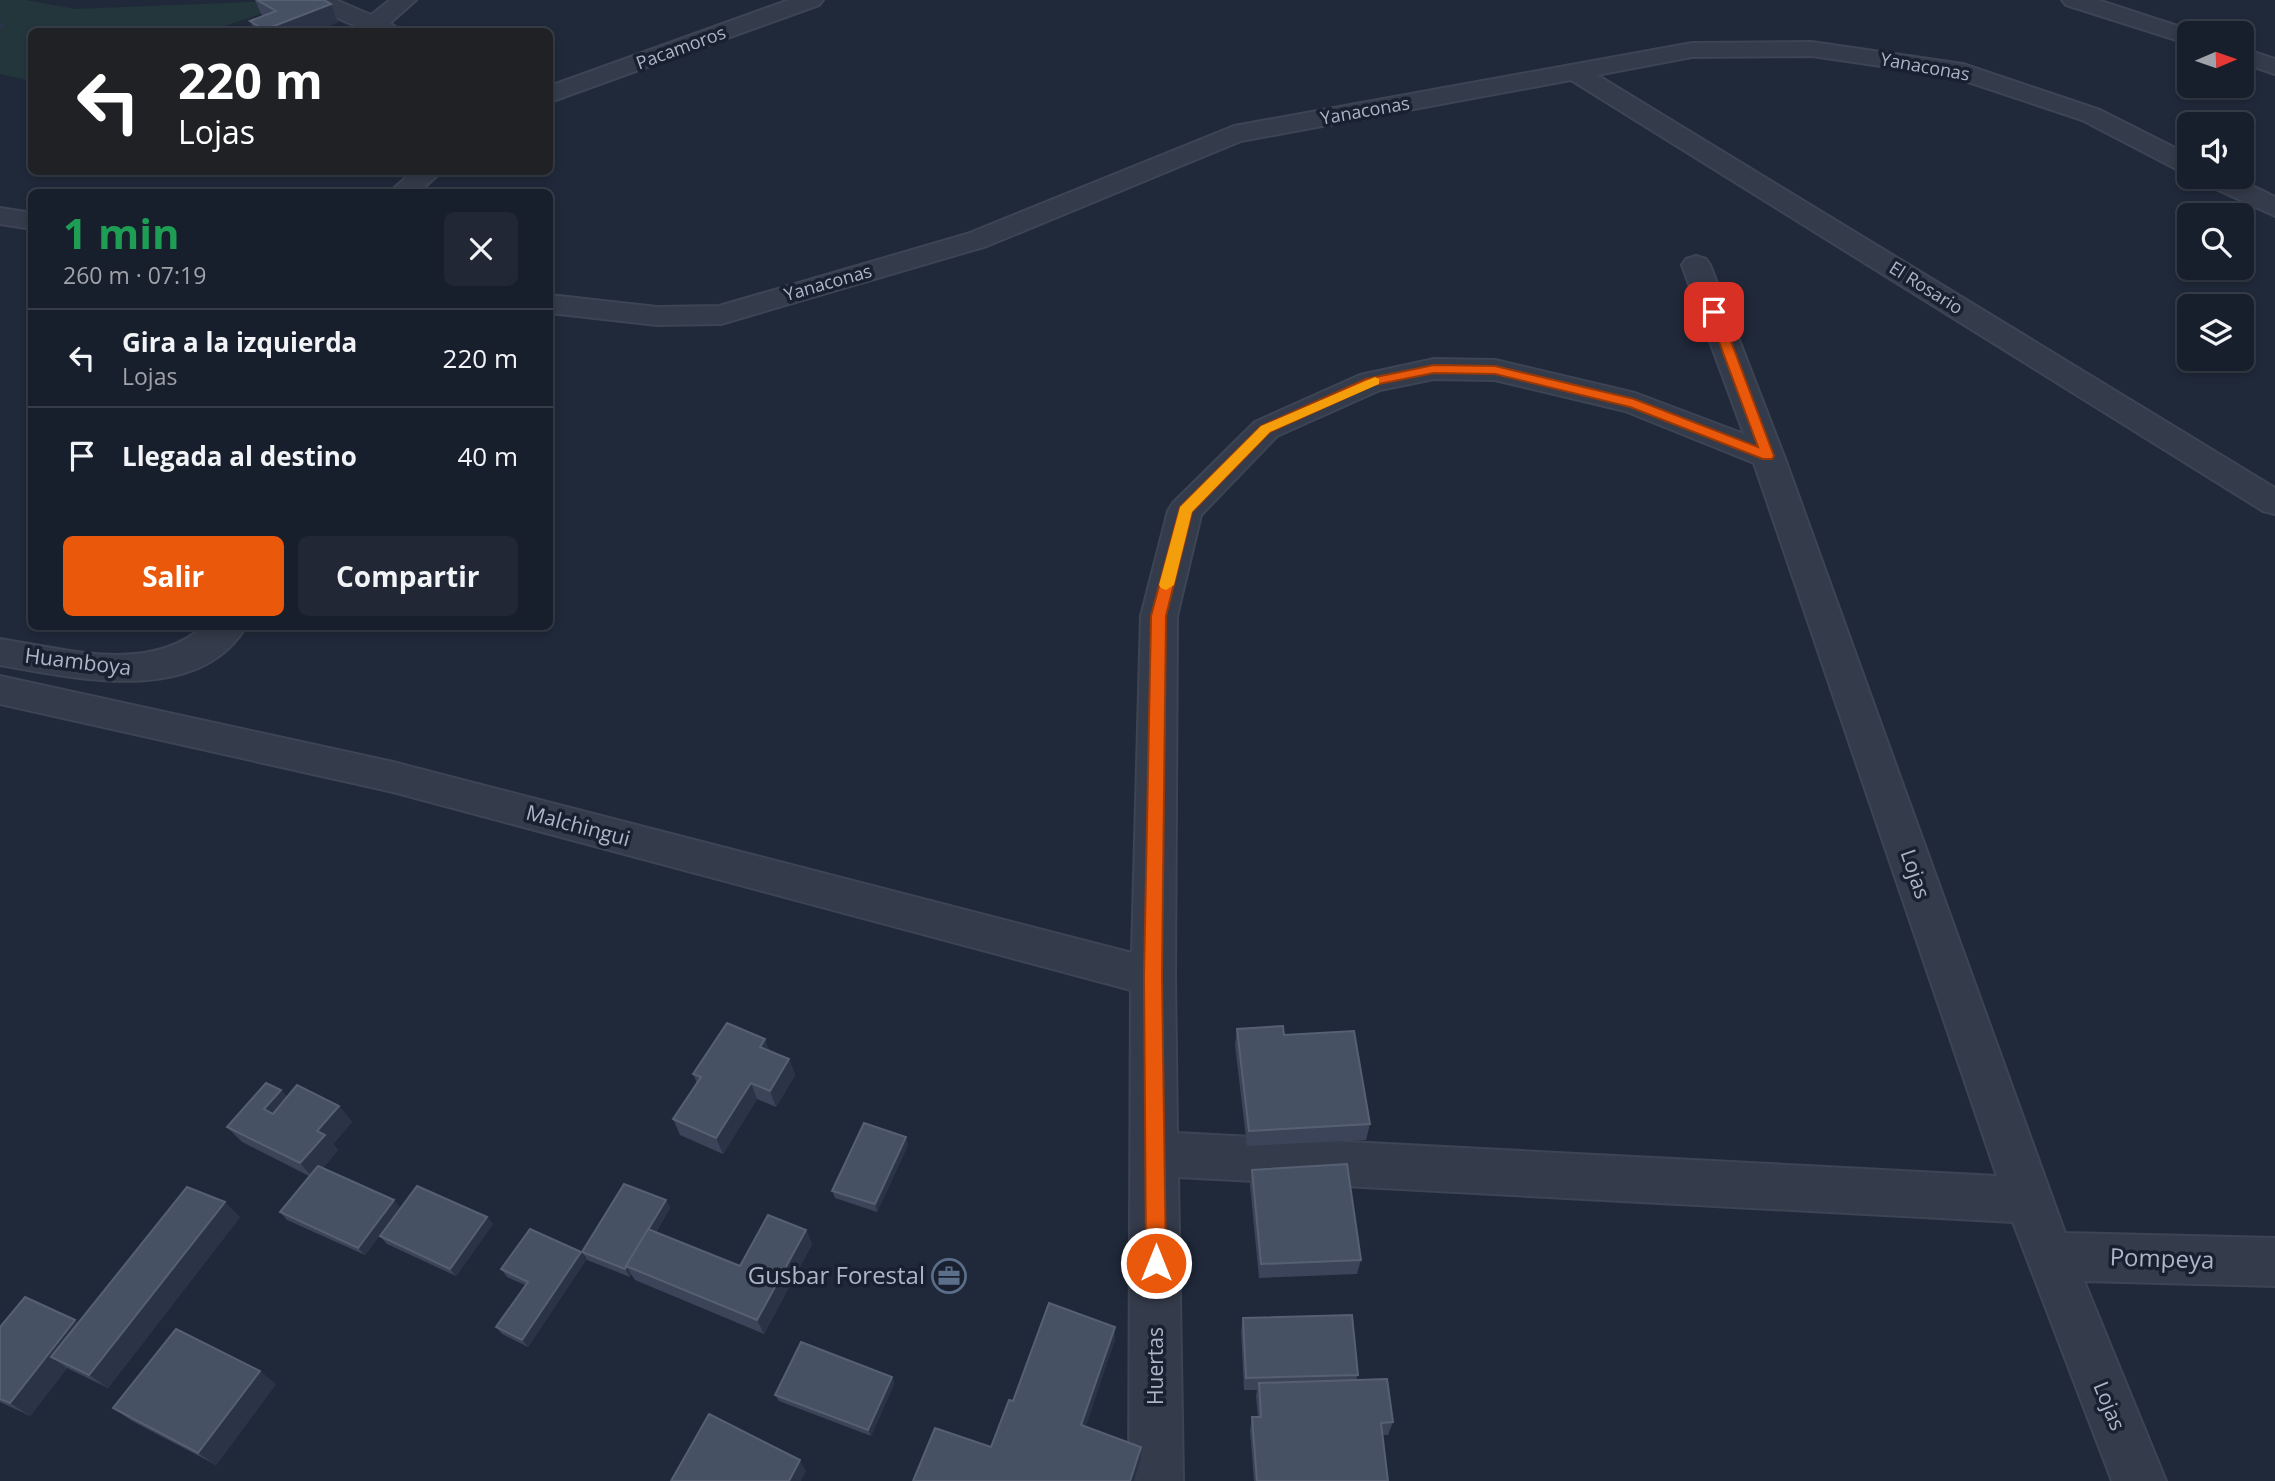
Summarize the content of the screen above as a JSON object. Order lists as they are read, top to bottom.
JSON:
{
  "streets": {
    "street": [
      "Pacamoros",
      "Yanaconas",
      "El Rosario",
      "Huamboya",
      "Malchingui",
      "Lojas",
      "Pompeya",
      "Huertas"
    ]
  },
  "crossings": [
    ["Yanaconas", "El Rosario"],
    ["Malchingui", "Huertas"],
    ["Lojas", "Pompeya"],
    ["Lojas", "Huertas"]
  ],
  "places": {
    "office": ["Gusbar Forestal"]
  },
  "north": "right",
  "page": {
    "turn": ["220 m", "Lojas"],
    "heading": ["1 min", "260 m · 07:19"],
    "list": [
      {
        "name": "Gira a la izquierda",
        "note": "Lojas",
        "value": "220 m"
      },
      {
        "name": "Llegada al destino",
        "value": "40 m"
      }
    ],
    "buttons": ["Salir", "Compartir"]
  }
}
